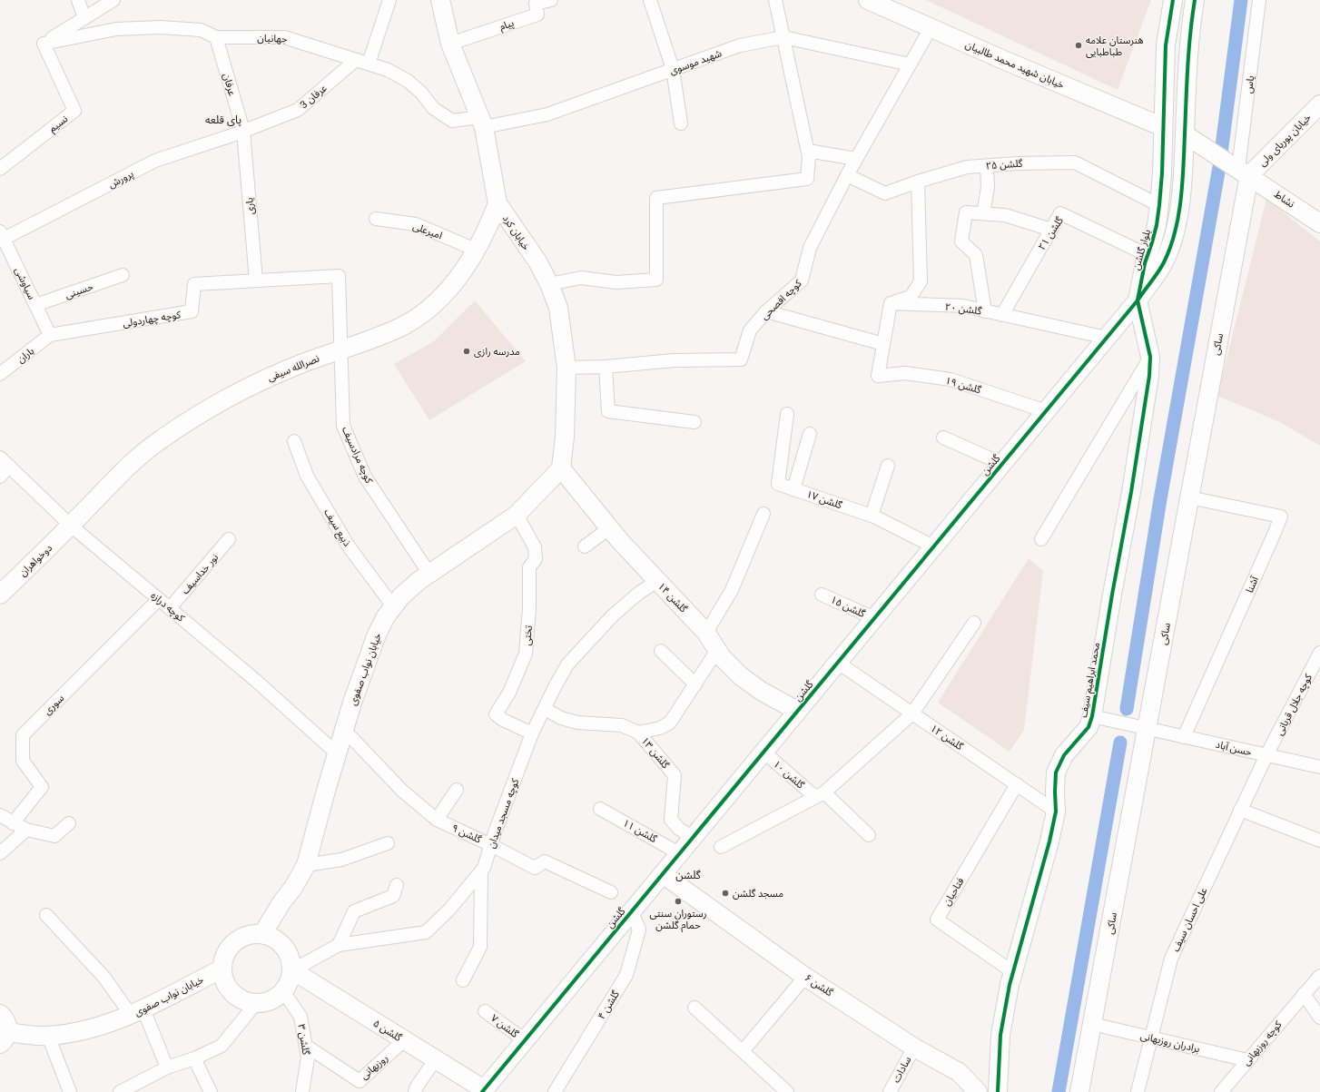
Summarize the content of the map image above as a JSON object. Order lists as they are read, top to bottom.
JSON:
{
  "streets": {
    "street": [
      "پیام",
      "جهانیان",
      "شهید موسوی",
      "خیابان شهید محمد طالبیان",
      "عرفان",
      "یاس",
      "عرفان 3",
      "نسیم",
      "خیابان پوریای ولی",
      "گلشن ۲۵",
      "پرورش",
      "نشاط",
      "یاری",
      "امیرعلی",
      "خیابان کرد",
      "گلشن ۲۱",
      "بلوار گلشن",
      "سیاوشی",
      "حسینی",
      "کوچه افصحی",
      "گلشن ۲۰",
      "کوچه چهاردولی",
      "ساکی",
      "باران",
      "نصرالله سیفی",
      "گلشن ۱۹",
      "کوچه مرادسیف",
      "گلشن",
      "گلشن ۱۷",
      "ذبیع سیف",
      "دوخواهران",
      "نور خداسیف",
      "آشنا",
      "گلشن ۱۴",
      "کوچه درازه",
      "گلشن ۱۵",
      "تختی",
      "خیابان نواب صفوی",
      "محمد ابراهیم سیف",
      "سوری",
      "کوچه جلال قربانی",
      "گلشن ۱۲",
      "حسن آباد",
      "گلشن ۱۳",
      "گلشن ۱۰",
      "کوچه مسجد میدان",
      "گلشن ۱۱",
      "گلشن ۹",
      "فتاحیان",
      "علی احسان سیف",
      "گلشن ۶",
      "گلشن ۴",
      "گلشن ۷",
      "گلشن ۵",
      "گلشن ۳",
      "برادران روزبهانی",
      "کوچه روزبهانی",
      "روزبهانی",
      "سادات"
    ]
  },
  "crossings": [
    ["پیام", "خیابان کرد"],
    ["جهانیان", "شهید موسوی"],
    ["جهانیان", "عرفان"],
    ["جهانیان", "عرفان 3"],
    ["جهانیان", "نسیم"],
    ["جهانیان", "خیابان کرد"],
    ["شهید موسوی", "خیابان کرد"],
    ["شهید موسوی", "کوچه افصحی"],
    ["خیابان شهید محمد طالبیان", "بلوار گلشن"],
    ["خیابان شهید محمد طالبیان", "کوچه افصحی"],
    ["عرفان", "عرفان 3"],
    ["عرفان", "پرورش"],
    ["عرفان", "یاری"],
    ["یاس", "خیابان پوریای ولی"],
    ["یاس", "نشاط"],
    ["یاس", "ساکی"],
    ["عرفان 3", "پرورش"],
    ["عرفان 3", "یاری"],
    ["خیابان پوریای ولی", "نشاط"],
    ["خیابان پوریای ولی", "ساکی"],
    ["گلشن ۲۵", "بلوار گلشن"],
    ["گلشن ۲۵", "کوچه افصحی"],
    ["پرورش", "یاری"],
    ["پرورش", "سیاوشی"],
    ["نشاط", "بلوار گلشن"],
    ["نشاط", "ساکی"],
    ["یاری", "کوچه چهاردولی"],
    ["امیرعلی", "نصرالله سیفی"],
    ["خیابان کرد", "کوچه افصحی"],
    ["خیابان کرد", "نصرالله سیفی"],
    ["خیابان کرد", "گلشن ۱۴"],
    ["خیابان کرد", "خیابان نواب صفوی"],
    ["گلشن ۲۱", "بلوار گلشن"],
    ["گلشن ۲۱", "گلشن ۲۰"],
    ["بلوار گلشن", "گلشن"],
    ["بلوار گلشن", "محمد ابراهیم سیف"],
    ["سیاوشی", "حسینی"],
    ["سیاوشی", "کوچه چهاردولی"],
    ["سیاوشی", "باران"],
    ["گلشن ۲۰", "گلشن"],
    ["کوچه چهاردولی", "باران"],
    ["کوچه چهاردولی", "کوچه مرادسیف"],
    ["ساکی", "آشنا"],
    ["ساکی", "حسن آباد"],
    ["ساکی", "برادران روزبهانی"],
    ["نصرالله سیفی", "کوچه مرادسیف"],
    ["نصرالله سیفی", "دوخواهران"],
    ["نصرالله سیفی", "کوچه درازه"],
    ["گلشن ۱۹", "گلشن"],
    ["کوچه مرادسیف", "خیابان نواب صفوی"],
    ["گلشن", "گلشن ۱۷"],
    ["گلشن", "گلشن ۱۴"],
    ["گلشن", "گلشن ۱۵"],
    ["گلشن", "محمد ابراهیم سیف"],
    ["گلشن", "گلشن ۱۲"],
    ["گلشن", "گلشن ۱۳"],
    ["گلشن", "گلشن ۱۰"],
    ["گلشن", "گلشن ۱۱"],
    ["گلشن", "گلشن ۶"],
    ["گلشن", "گلشن ۴"],
    ["گلشن", "گلشن ۷"],
    ["گلشن", "گلشن ۵"],
    ["ذبیع سیف", "خیابان نواب صفوی"],
    ["دوخواهران", "کوچه درازه"],
    ["نور خداسیف", "کوچه درازه"],
    ["آشنا", "حسن آباد"],
    ["گلشن ۱۴", "خیابان نواب صفوی"],
    ["گلشن ۱۴", "کوچه مسجد میدان"],
    ["کوچه درازه", "خیابان نواب صفوی"],
    ["کوچه درازه", "سوری"],
    ["تختی", "خیابان نواب صفوی"],
    ["تختی", "کوچه مسجد میدان"],
    ["خیابان نواب صفوی", "کوچه مسجد میدان"],
    ["خیابان نواب صفوی", "گلشن ۹"],
    ["خیابان نواب صفوی", "گلشن ۵"],
    ["خیابان نواب صفوی", "گلشن ۳"],
    ["محمد ابراهیم سیف", "گلشن ۱۲"],
    ["محمد ابراهیم سیف", "حسن آباد"],
    ["محمد ابراهیم سیف", "فتاحیان"],
    ["کوچه جلال قربانی", "حسن آباد"],
    ["کوچه جلال قربانی", "علی احسان سیف"],
    ["گلشن ۱۲", "فتاحیان"],
    ["حسن آباد", "علی احسان سیف"],
    ["گلشن ۱۳", "کوچه مسجد میدان"],
    ["کوچه مسجد میدان", "گلشن ۹"],
    ["کوچه مسجد میدان", "گلشن ۵"],
    ["کوچه مسجد میدان", "گلشن ۳"],
    ["علی احسان سیف", "برادران روزبهانی"],
    ["گلشن ۶", "سادات"],
    ["گلشن ۵", "گلشن ۳"],
    ["گلشن ۵", "روزبهانی"],
    ["گلشن ۳", "روزبهانی"],
    ["برادران روزبهانی", "کوچه روزبهانی"]
  ],
  "districts": ["پای قلعه", "گلشن"],
  "places": [
    "هنرستان علامه طباطبایی",
    "مدرسه رازی",
    "مسجد گلشن",
    "رستوران سنتی حمام گلشن"
  ]
}
